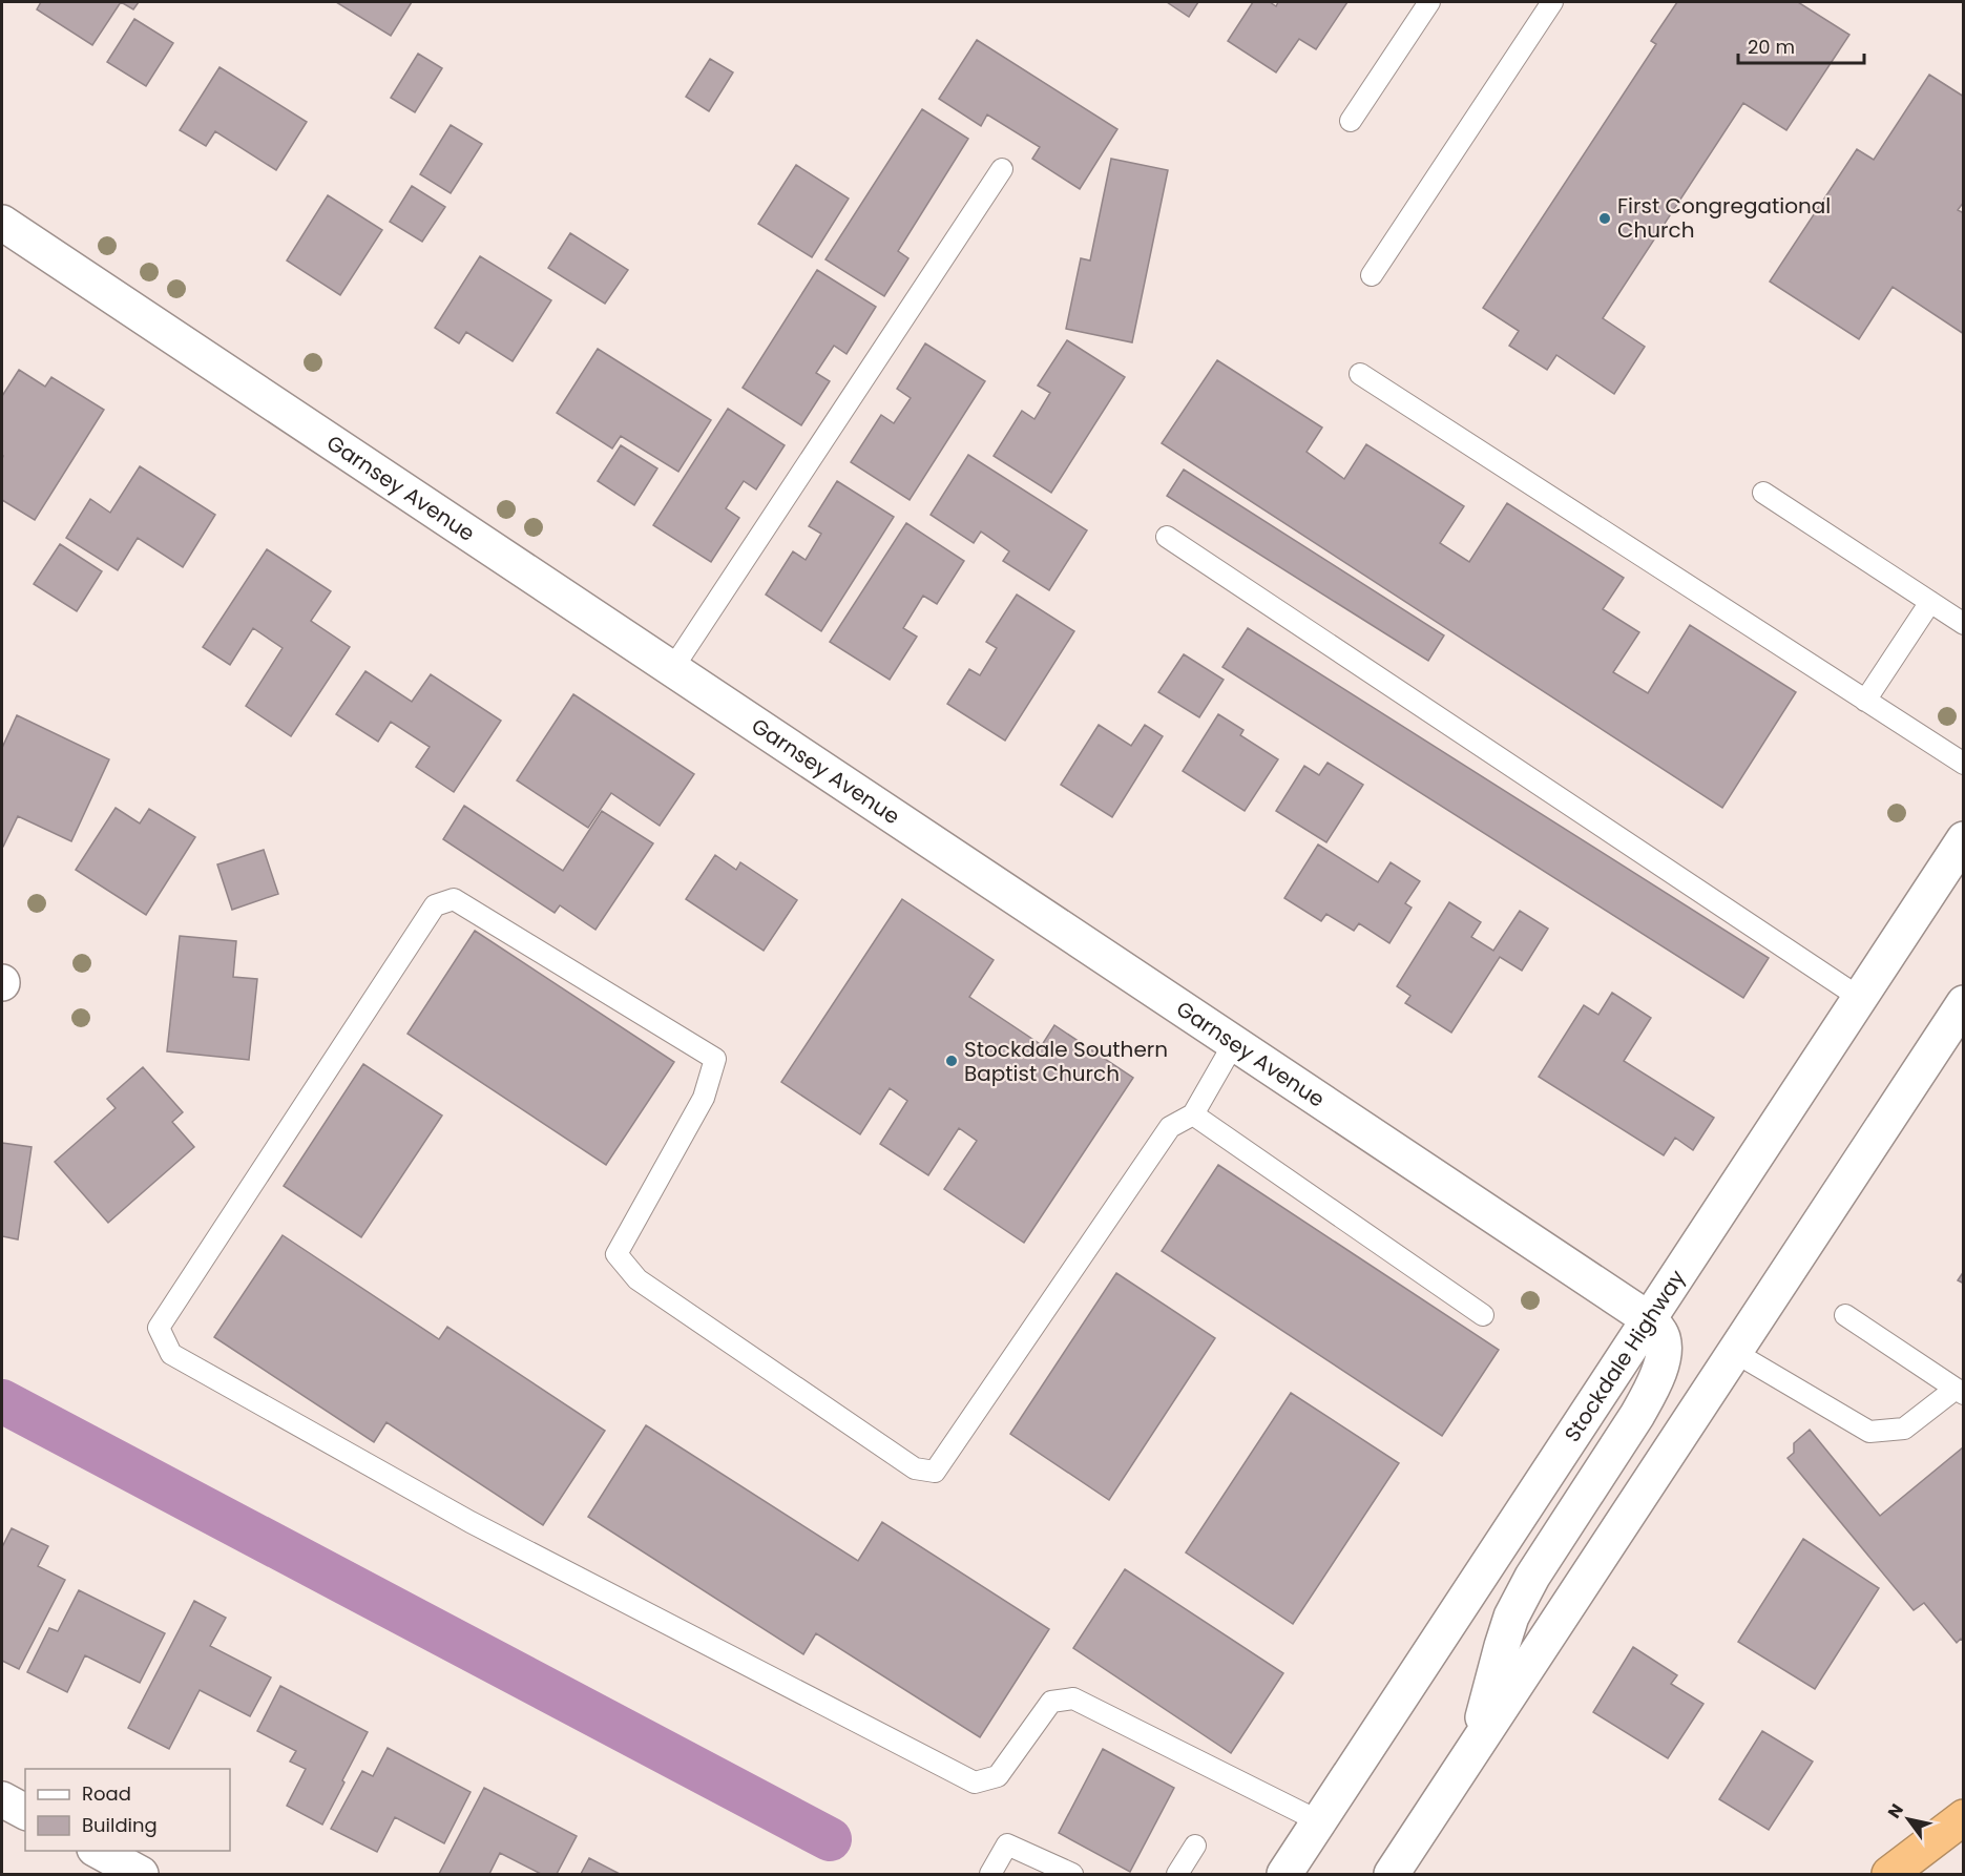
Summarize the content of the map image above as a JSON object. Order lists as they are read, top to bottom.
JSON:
{
  "streets": {
    "main road": ["Garnsey Avenue", "Stockdale Highway"]
  },
  "crossings": [
    ["Garnsey Avenue", "Stockdale Highway"]
  ],
  "places": ["First Congregational Church", "Stockdale Southern Baptist Church"],
  "legend": ["Road", "Building"],
  "scale_bar": "20 m",
  "north": "top left"
}
